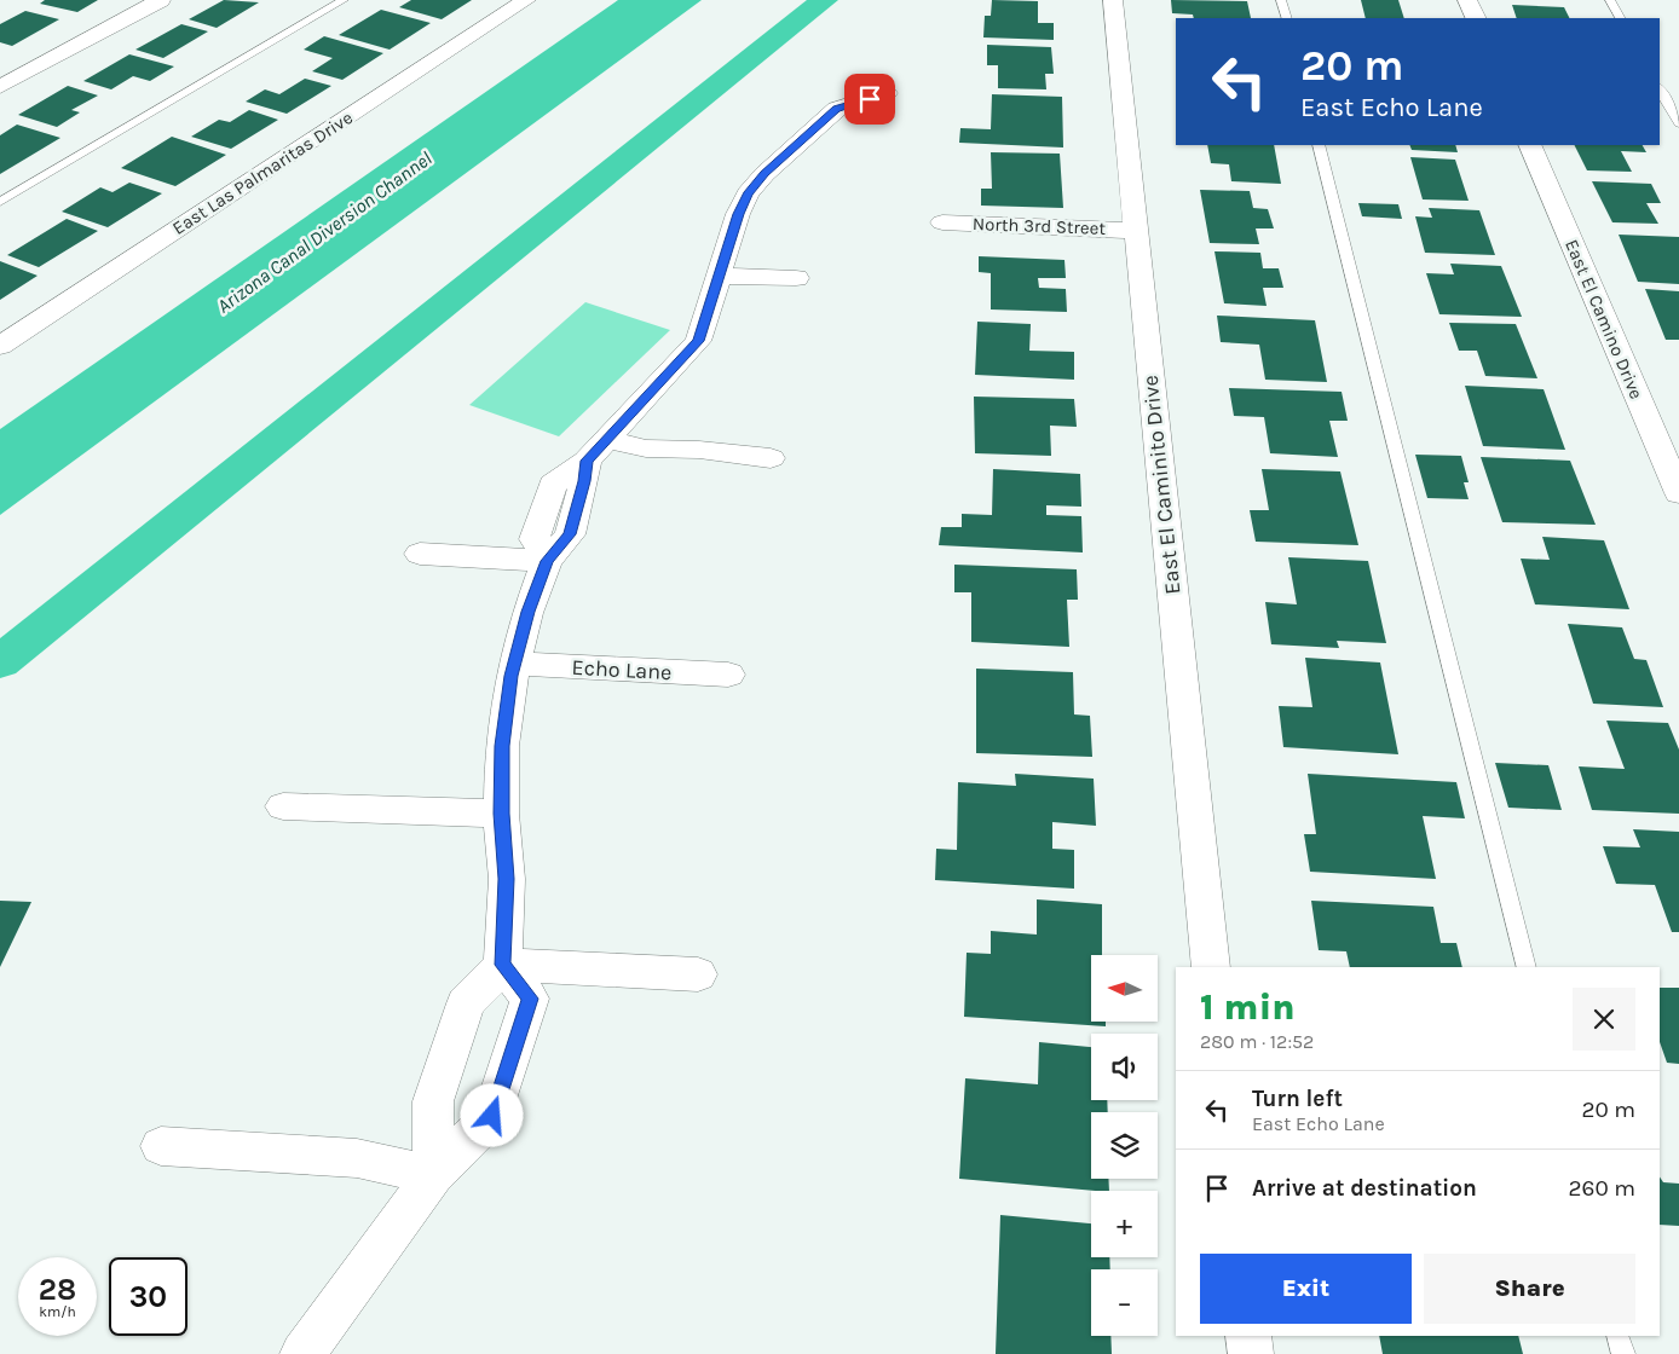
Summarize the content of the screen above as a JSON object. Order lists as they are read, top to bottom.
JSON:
{
  "streets": {
    "street": [
      "East Las Palmaritas Drive",
      "North 3rd Street",
      "East El Camino Drive",
      "East El Caminito Drive",
      "Echo Lane"
    ]
  },
  "crossings": [
    ["North 3rd Street", "East El Caminito Drive"]
  ],
  "water": ["Arizona Canal Diversion Channel"],
  "north": "left",
  "page": {
    "turn": ["20 m", "East Echo Lane"],
    "map_buttons": ["+", "−"],
    "heading": ["1 min", "280 m · 12:52"],
    "list": [
      {
        "name": "Turn left",
        "note": "East Echo Lane",
        "value": "20 m"
      },
      {
        "name": "Arrive at destination",
        "value": "260 m"
      }
    ],
    "buttons": ["Exit", "Share"],
    "speed": "28 km/h",
    "limit": "30"
  }
}
